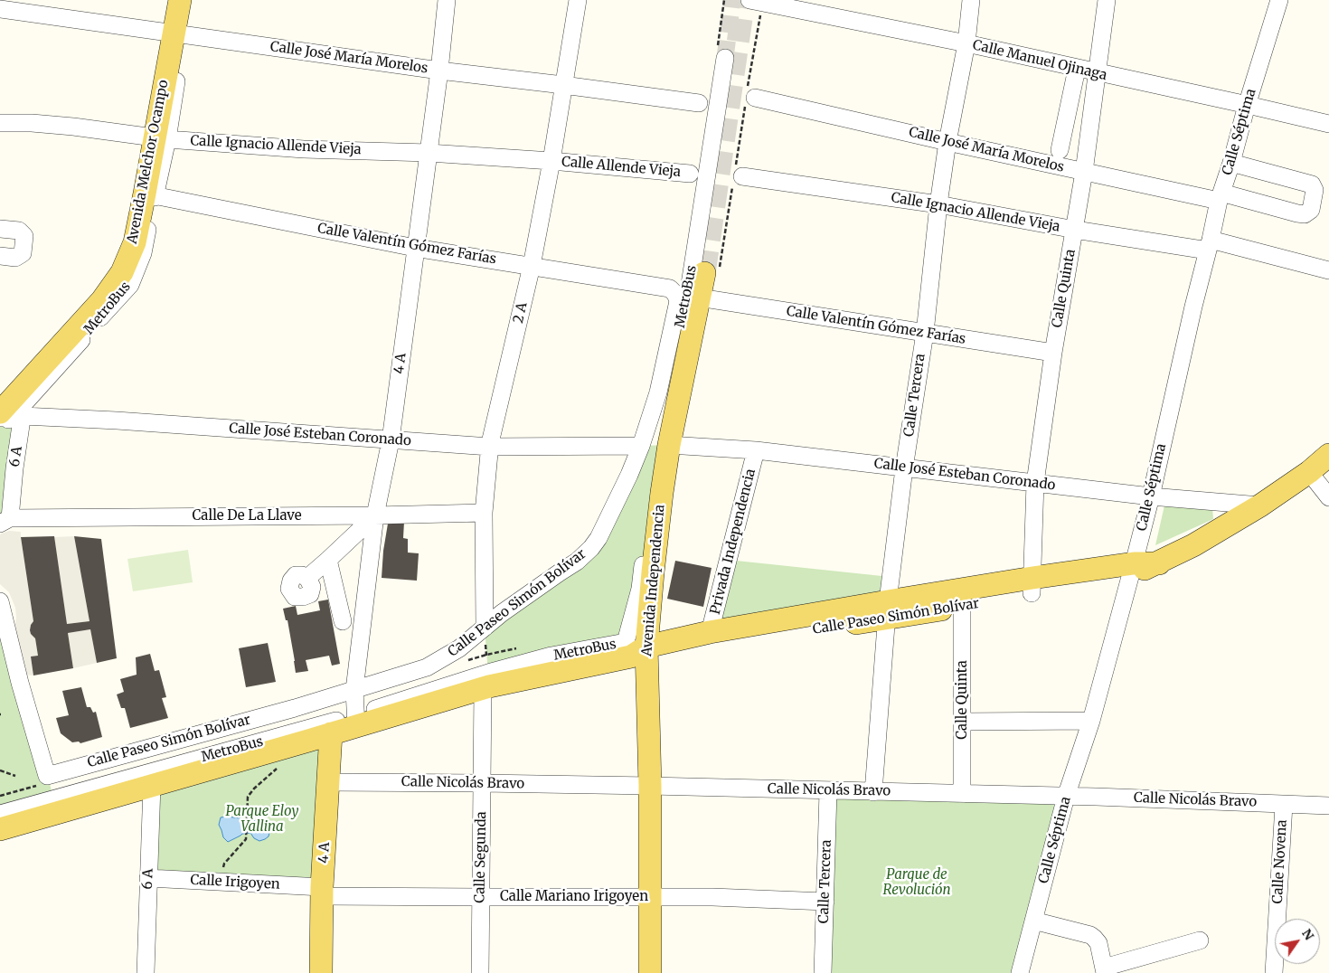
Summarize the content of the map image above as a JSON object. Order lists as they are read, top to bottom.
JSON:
{
  "streets": {
    "main road": [
      "Avenida Melchor Ocampo",
      "4 A",
      "Avenida Independencia",
      "Calle Paseo Simón Bolívar"
    ],
    "street": [
      "Calle José María Morelos",
      "Calle Manuel Ojinaga",
      "Calle Séptima",
      "Calle Ignacio Allende Vieja",
      "Calle Allende Vieja",
      "Calle Valentín Gómez Farías",
      "Calle Quinta",
      "MetroBus",
      "2 A",
      "Calle Tercera",
      "Calle José Esteban Coronado",
      "6 A",
      "Calle De La Llave",
      "Privada Independencia",
      "Calle Nicolás Bravo",
      "Calle Segunda",
      "Calle Novena",
      "Calle Irigoyen",
      "Calle Mariano Irigoyen"
    ]
  },
  "crossings": [
    ["Calle José María Morelos", "Calle Séptima"],
    ["Calle José María Morelos", "Avenida Melchor Ocampo"],
    ["Calle José María Morelos", "Calle Quinta"],
    ["Calle José María Morelos", "2 A"],
    ["Calle José María Morelos", "4 A"],
    ["Calle José María Morelos", "Calle Tercera"],
    ["Calle Manuel Ojinaga", "Calle Séptima"],
    ["Calle Manuel Ojinaga", "Calle Quinta"],
    ["Calle Manuel Ojinaga", "Calle Tercera"],
    ["Calle Séptima", "Calle Ignacio Allende Vieja"],
    ["Calle Séptima", "Calle José Esteban Coronado"],
    ["Calle Séptima", "Calle Paseo Simón Bolívar"],
    ["Calle Séptima", "Calle Nicolás Bravo"],
    ["Calle Ignacio Allende Vieja", "Avenida Melchor Ocampo"],
    ["Calle Ignacio Allende Vieja", "Calle Allende Vieja"],
    ["Calle Ignacio Allende Vieja", "Calle Quinta"],
    ["Calle Ignacio Allende Vieja", "2 A"],
    ["Calle Ignacio Allende Vieja", "4 A"],
    ["Calle Ignacio Allende Vieja", "Calle Tercera"],
    ["Avenida Melchor Ocampo", "Calle Valentín Gómez Farías"],
    ["Avenida Melchor Ocampo", "Calle José Esteban Coronado"],
    ["Avenida Melchor Ocampo", "6 A"],
    ["Calle Allende Vieja", "2 A"],
    ["Calle Valentín Gómez Farías", "Calle Quinta"],
    ["Calle Valentín Gómez Farías", "2 A"],
    ["Calle Valentín Gómez Farías", "4 A"],
    ["Calle Valentín Gómez Farías", "Calle Tercera"],
    ["Calle Valentín Gómez Farías", "Avenida Independencia"],
    ["Calle Valentín Gómez Farías", "Calle Paseo Simón Bolívar"],
    ["Calle Quinta", "Calle José Esteban Coronado"],
    ["Calle Quinta", "Calle Paseo Simón Bolívar"],
    ["Calle Quinta", "Calle Nicolás Bravo"],
    ["MetroBus", "4 A"],
    ["MetroBus", "Calle Paseo Simón Bolívar"],
    ["2 A", "Calle José Esteban Coronado"],
    ["2 A", "Calle De La Llave"],
    ["2 A", "Calle Paseo Simón Bolívar"],
    ["4 A", "Calle José Esteban Coronado"],
    ["4 A", "Calle De La Llave"],
    ["4 A", "Calle Paseo Simón Bolívar"],
    ["4 A", "Calle Nicolás Bravo"],
    ["4 A", "Calle Irigoyen"],
    ["4 A", "Calle Mariano Irigoyen"],
    ["Calle Tercera", "Calle José Esteban Coronado"],
    ["Calle Tercera", "Calle Paseo Simón Bolívar"],
    ["Calle Tercera", "Calle Nicolás Bravo"],
    ["Calle Tercera", "Calle Mariano Irigoyen"],
    ["Calle José Esteban Coronado", "6 A"],
    ["Calle José Esteban Coronado", "Privada Independencia"],
    ["Calle José Esteban Coronado", "Avenida Independencia"],
    ["Calle José Esteban Coronado", "Calle Paseo Simón Bolívar"],
    ["6 A", "Calle De La Llave"],
    ["6 A", "Calle Paseo Simón Bolívar"],
    ["6 A", "Calle Irigoyen"],
    ["Privada Independencia", "Calle Paseo Simón Bolívar"],
    ["Avenida Independencia", "Calle Paseo Simón Bolívar"],
    ["Avenida Independencia", "Calle Nicolás Bravo"],
    ["Avenida Independencia", "Calle Mariano Irigoyen"],
    ["Calle Paseo Simón Bolívar", "Calle Segunda"],
    ["Calle Nicolás Bravo", "Calle Segunda"],
    ["Calle Nicolás Bravo", "Calle Novena"],
    ["Calle Segunda", "Calle Mariano Irigoyen"],
    ["Calle Irigoyen", "Calle Mariano Irigoyen"]
  ],
  "parks": ["Parque Eloy Vallina", "Parque de Revolución"],
  "north": "top right"
}
